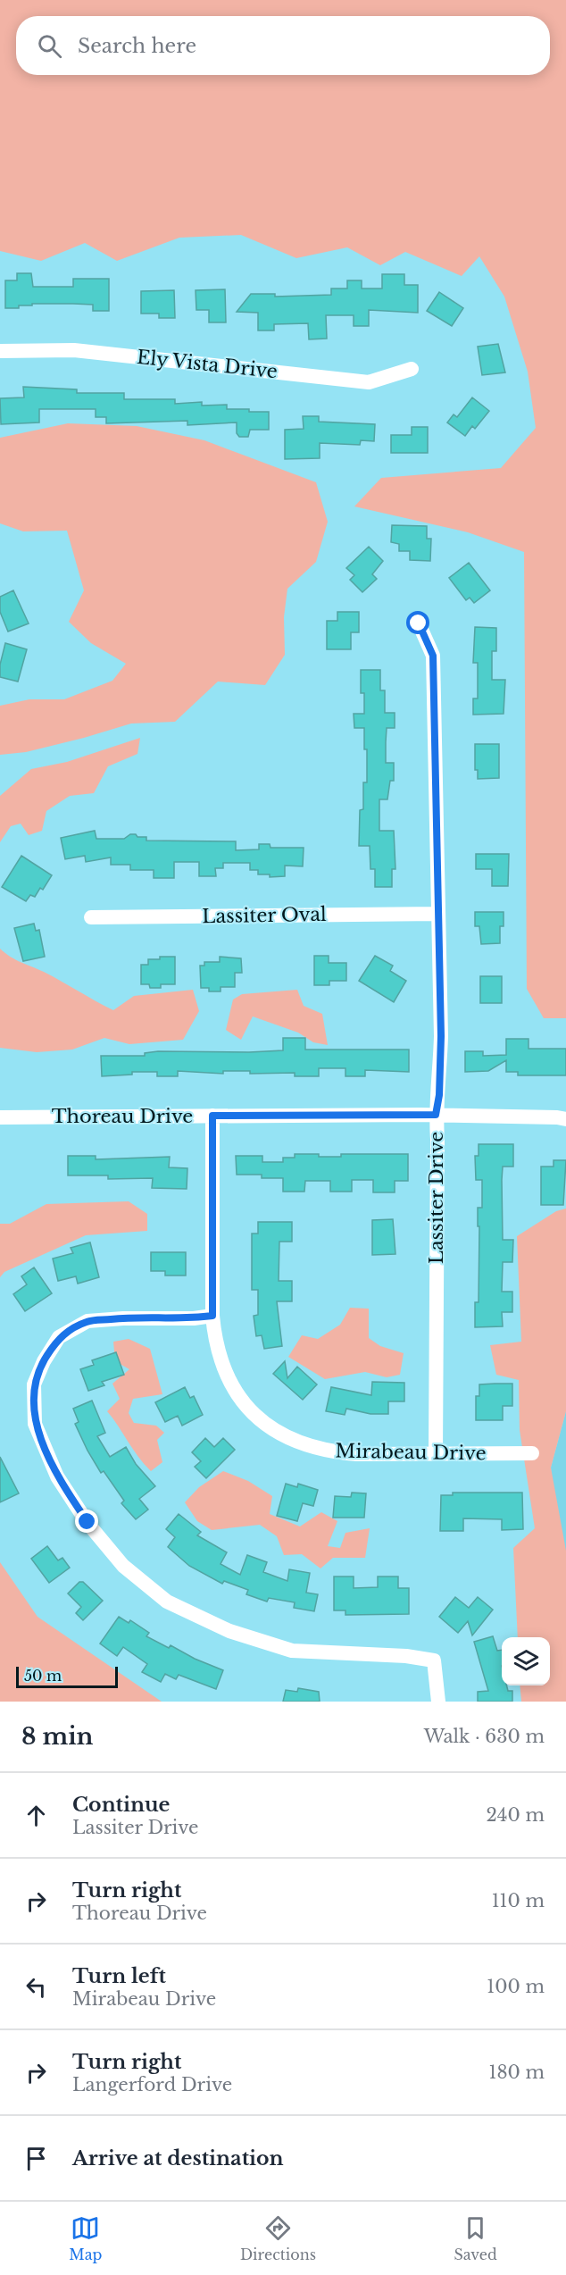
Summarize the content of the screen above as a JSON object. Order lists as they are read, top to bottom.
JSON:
{
  "streets": {
    "street": [
      "Ely Vista Drive",
      "Lassiter Oval",
      "Thoreau Drive",
      "Lassiter Drive",
      "Mirabeau Drive"
    ]
  },
  "crossings": [
    ["Lassiter Oval", "Lassiter Drive"],
    ["Thoreau Drive", "Lassiter Drive"],
    ["Thoreau Drive", "Mirabeau Drive"],
    ["Lassiter Drive", "Mirabeau Drive"]
  ],
  "scale_bar": "50 m",
  "page": {
    "search": "Search here",
    "scale": "50 m",
    "heading": ["8 min", "Walk · 630 m"],
    "list": [
      ["Continue", "Lassiter Drive", "240 m"],
      ["Turn right", "Thoreau Drive", "110 m"],
      ["Turn left", "Mirabeau Drive", "100 m"],
      ["Turn right", "Langerford Drive", "180 m"],
      "Arrive at destination"
    ],
    "nav": ["Map", "Directions", "Saved"]
  }
}
